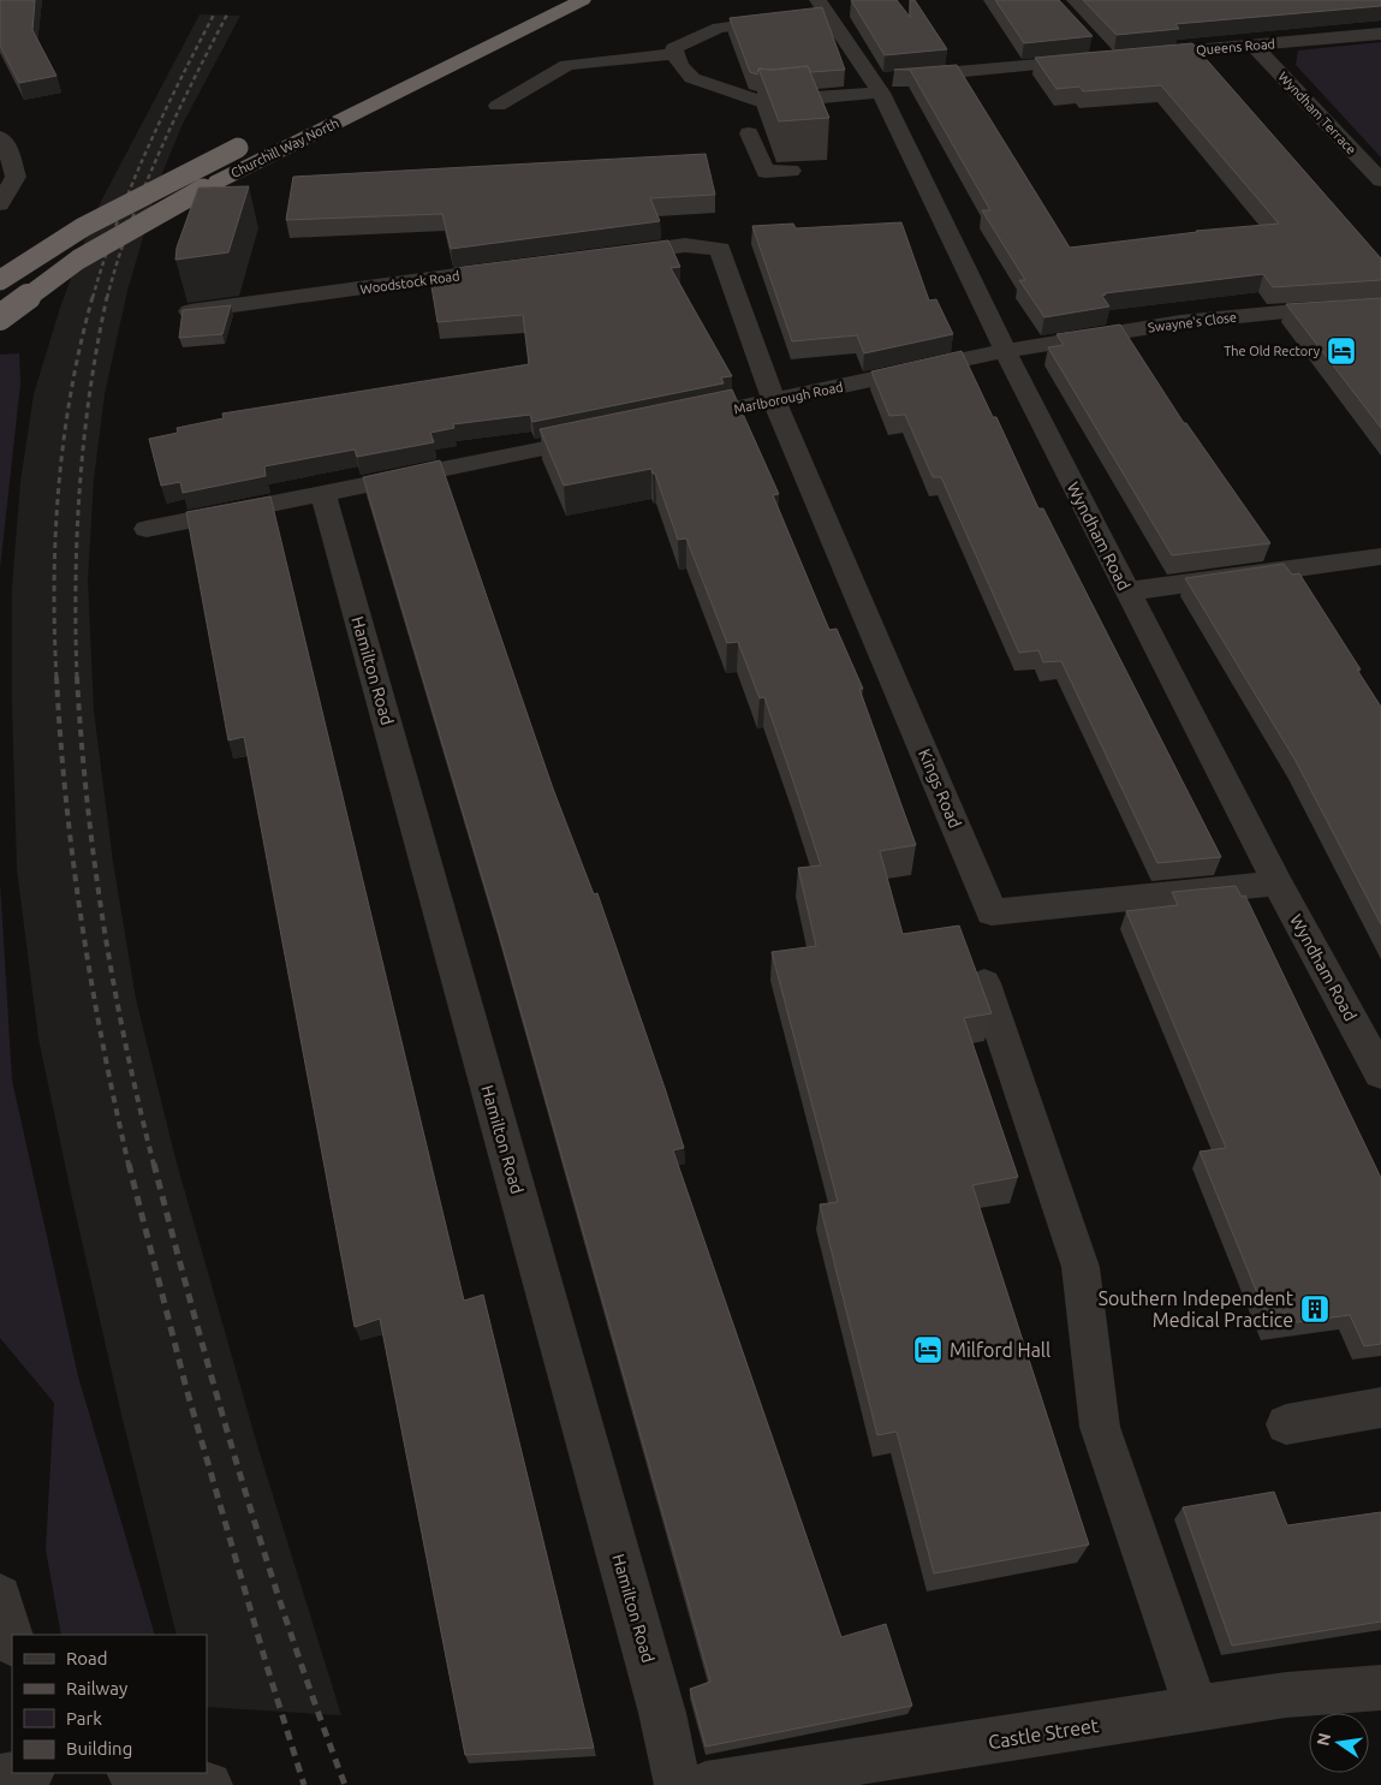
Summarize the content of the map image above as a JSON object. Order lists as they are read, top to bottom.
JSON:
{
  "streets": {
    "highway": ["Churchill Way North"],
    "street": [
      "Queens Road",
      "Wyndham Terrace",
      "Woodstock Road",
      "Swayne's Close",
      "Marlborough Road",
      "Wyndham Road",
      "Hamilton Road",
      "Kings Road",
      "Castle Street"
    ]
  },
  "crossings": [
    ["Queens Road", "Wyndham Terrace"],
    ["Swayne's Close", "Marlborough Road"],
    ["Swayne's Close", "Wyndham Road"],
    ["Marlborough Road", "Wyndham Road"],
    ["Marlborough Road", "Kings Road"],
    ["Wyndham Road", "Kings Road"]
  ],
  "places": {
    "hotel": ["The Old Rectory", "Milford Hall"],
    "building": ["Southern Independent Medical Practice"]
  },
  "legend": [
    "Road",
    "Railway",
    "Park",
    "Building"
  ],
  "north": "left"
}
